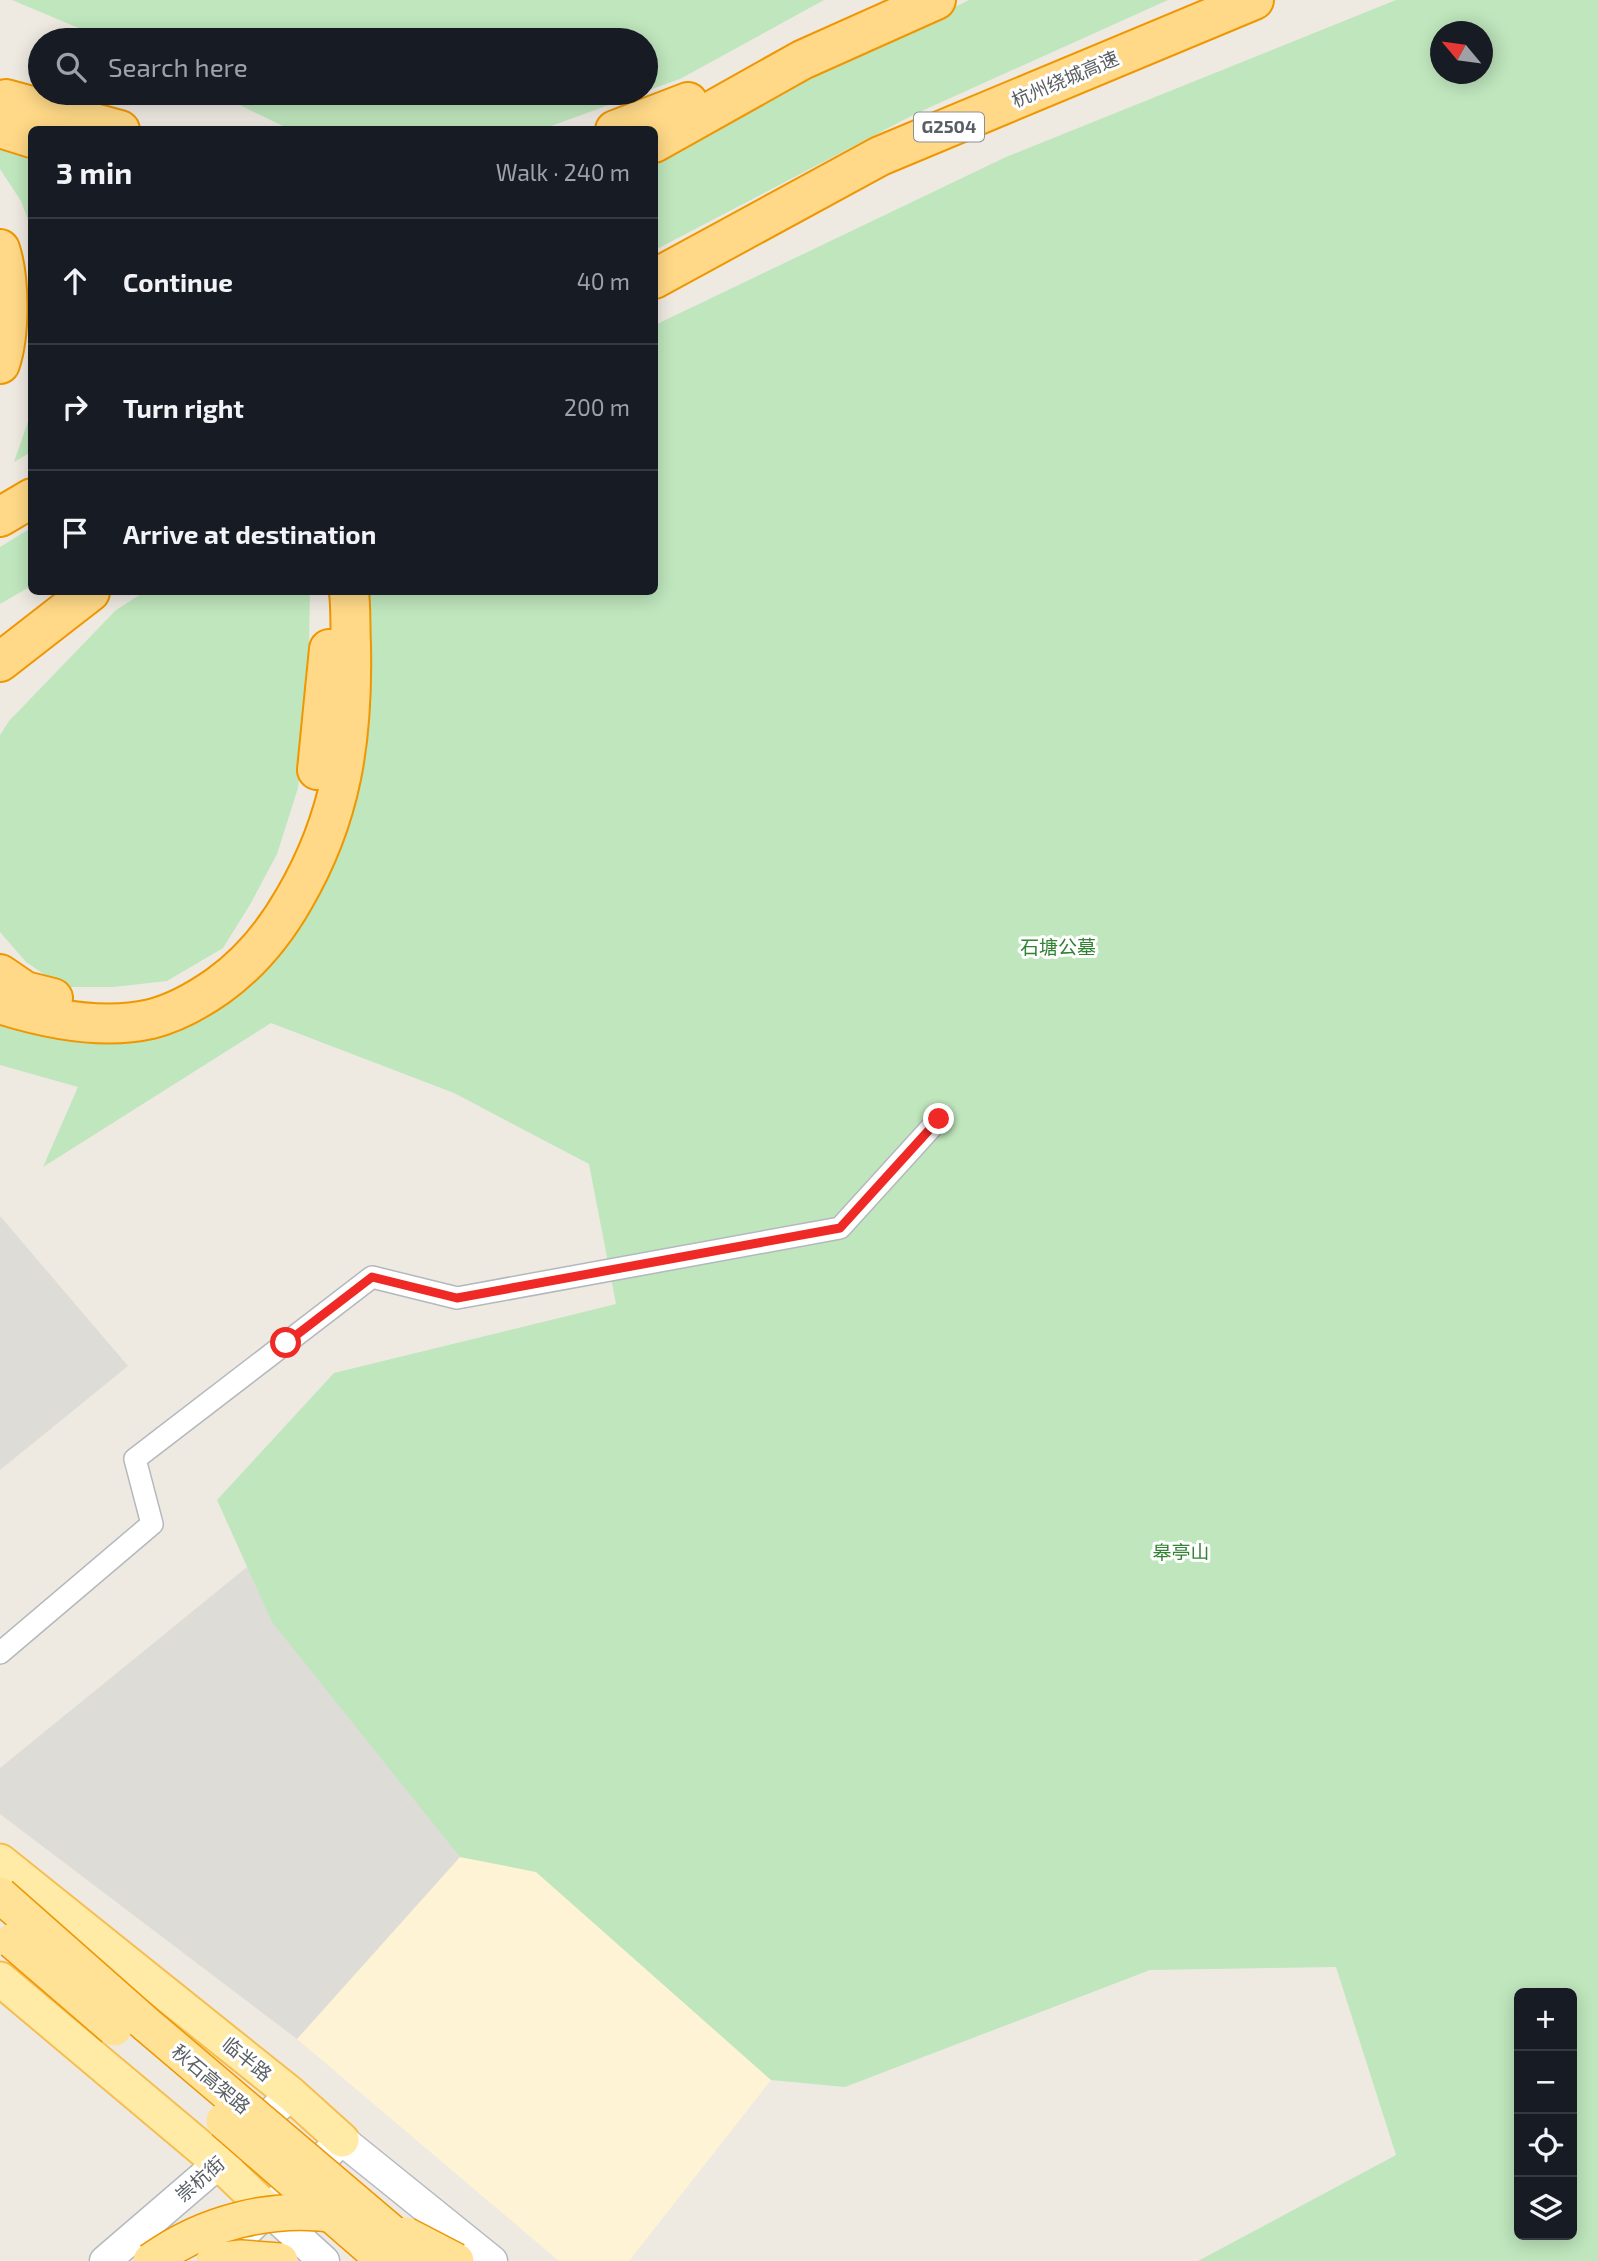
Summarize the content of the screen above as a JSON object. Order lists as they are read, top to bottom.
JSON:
{
  "streets": {
    "highway": ["杭州绕城高速", "G2504", "秋石高架路"],
    "main road": ["临半路", "崇杭街"]
  },
  "crossings": [
    ["临半路", "崇杭街"]
  ],
  "parks": ["石塘公墓", "皋亭山"],
  "north": "top left",
  "page": {
    "search": "Search here",
    "heading": ["3 min", "Walk · 240 m"],
    "list": [
      ["Continue", "40 m"],
      ["Turn right", "200 m"],
      "Arrive at destination"
    ],
    "map_buttons": ["+", "−"]
  }
}
